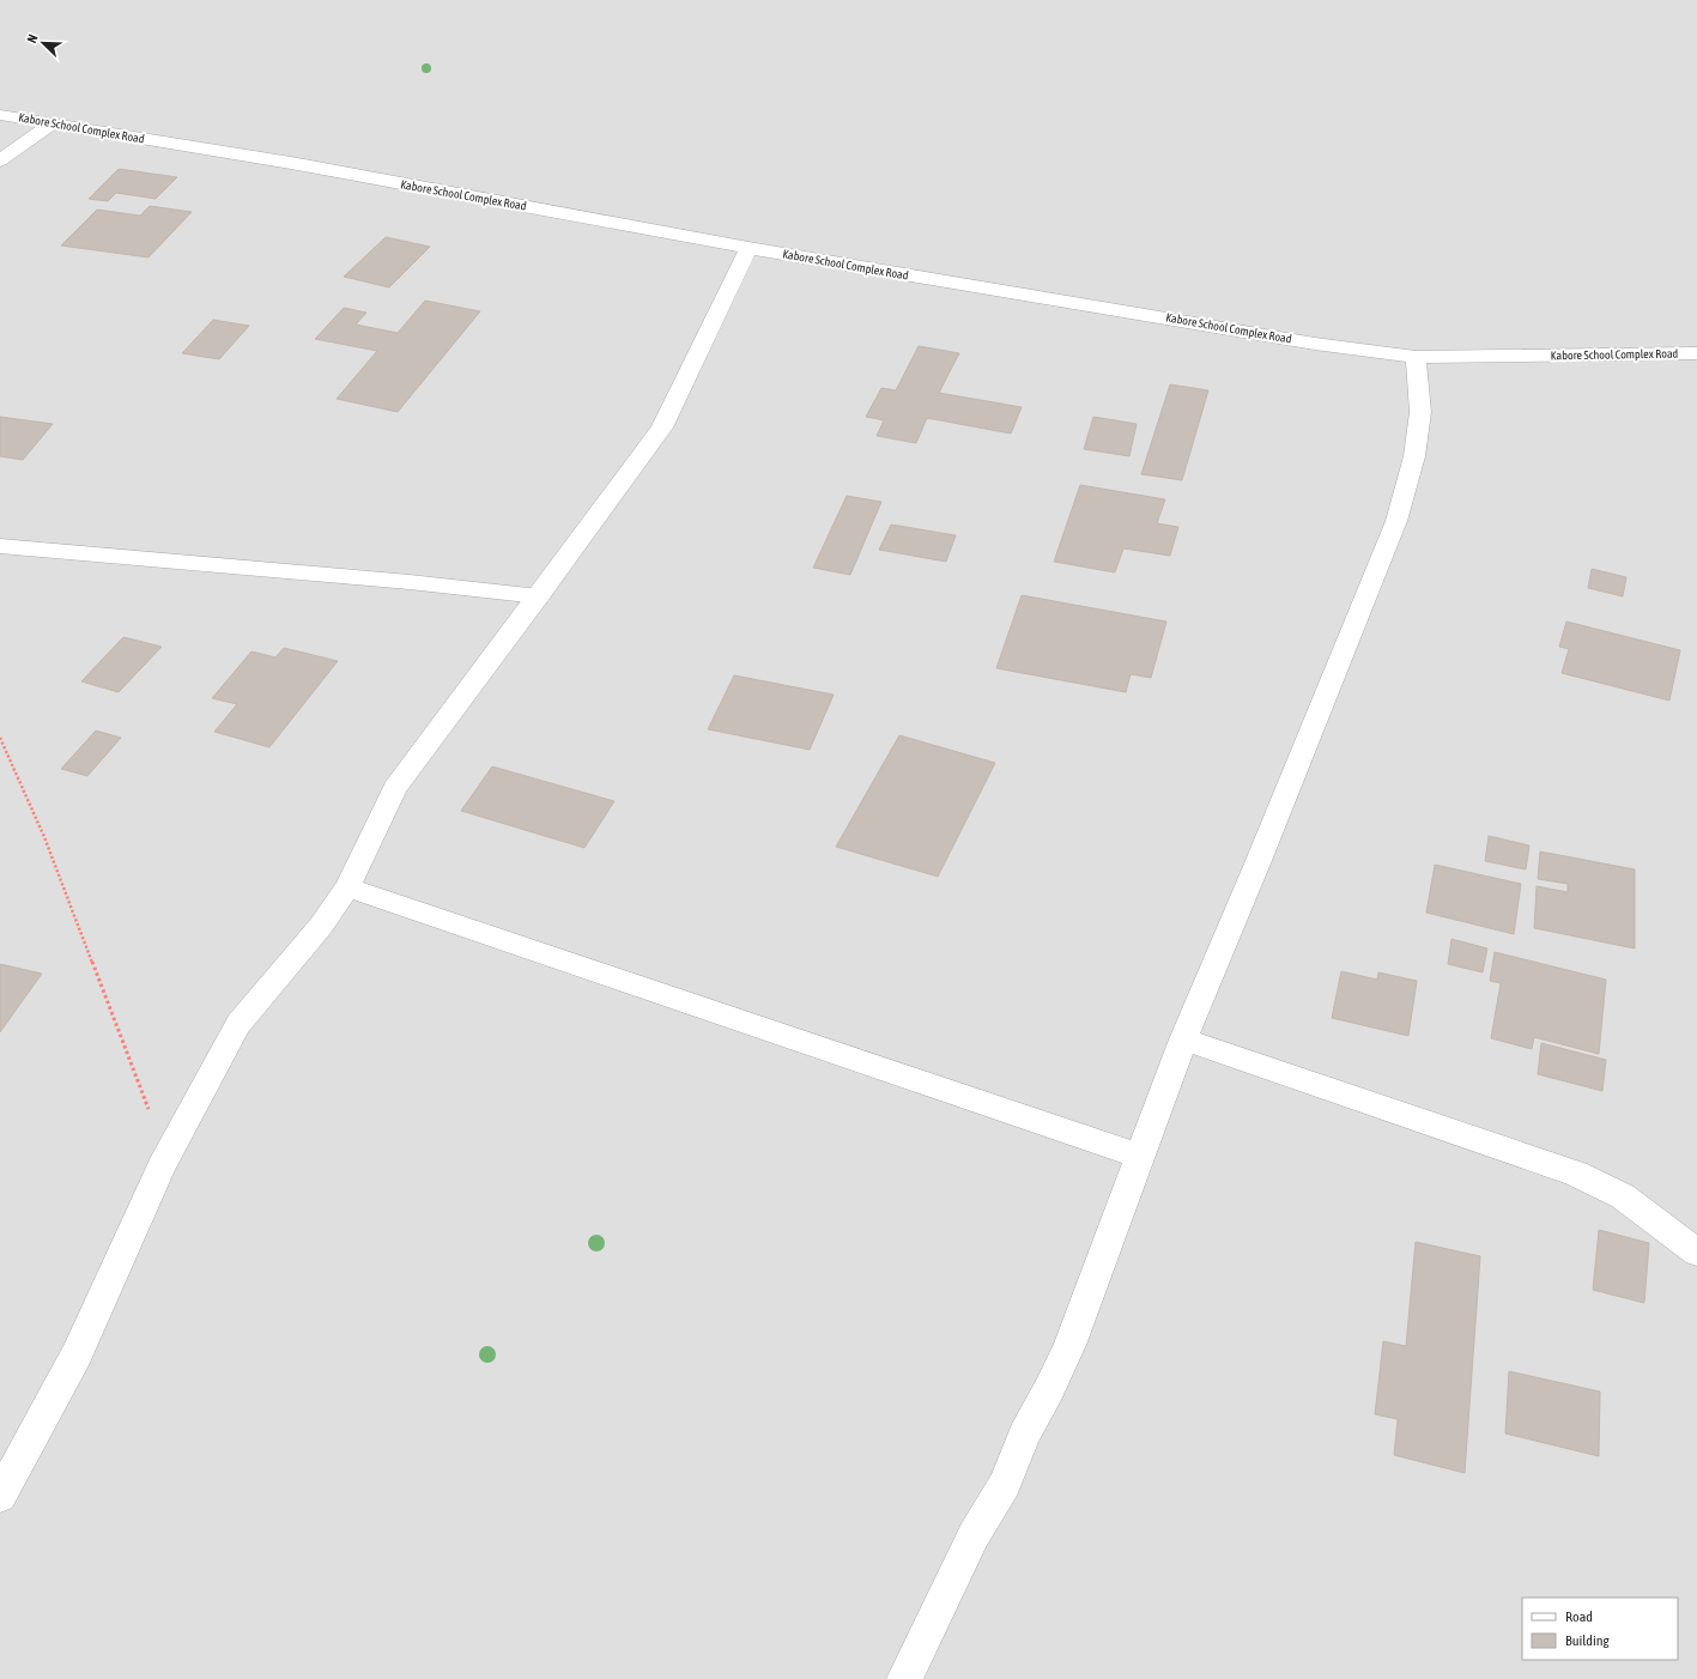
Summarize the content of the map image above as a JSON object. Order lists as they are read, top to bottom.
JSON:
{
  "streets": {
    "street": ["Kabore School Complex Road"]
  },
  "legend": ["Road", "Building"],
  "north": "top left"
}
